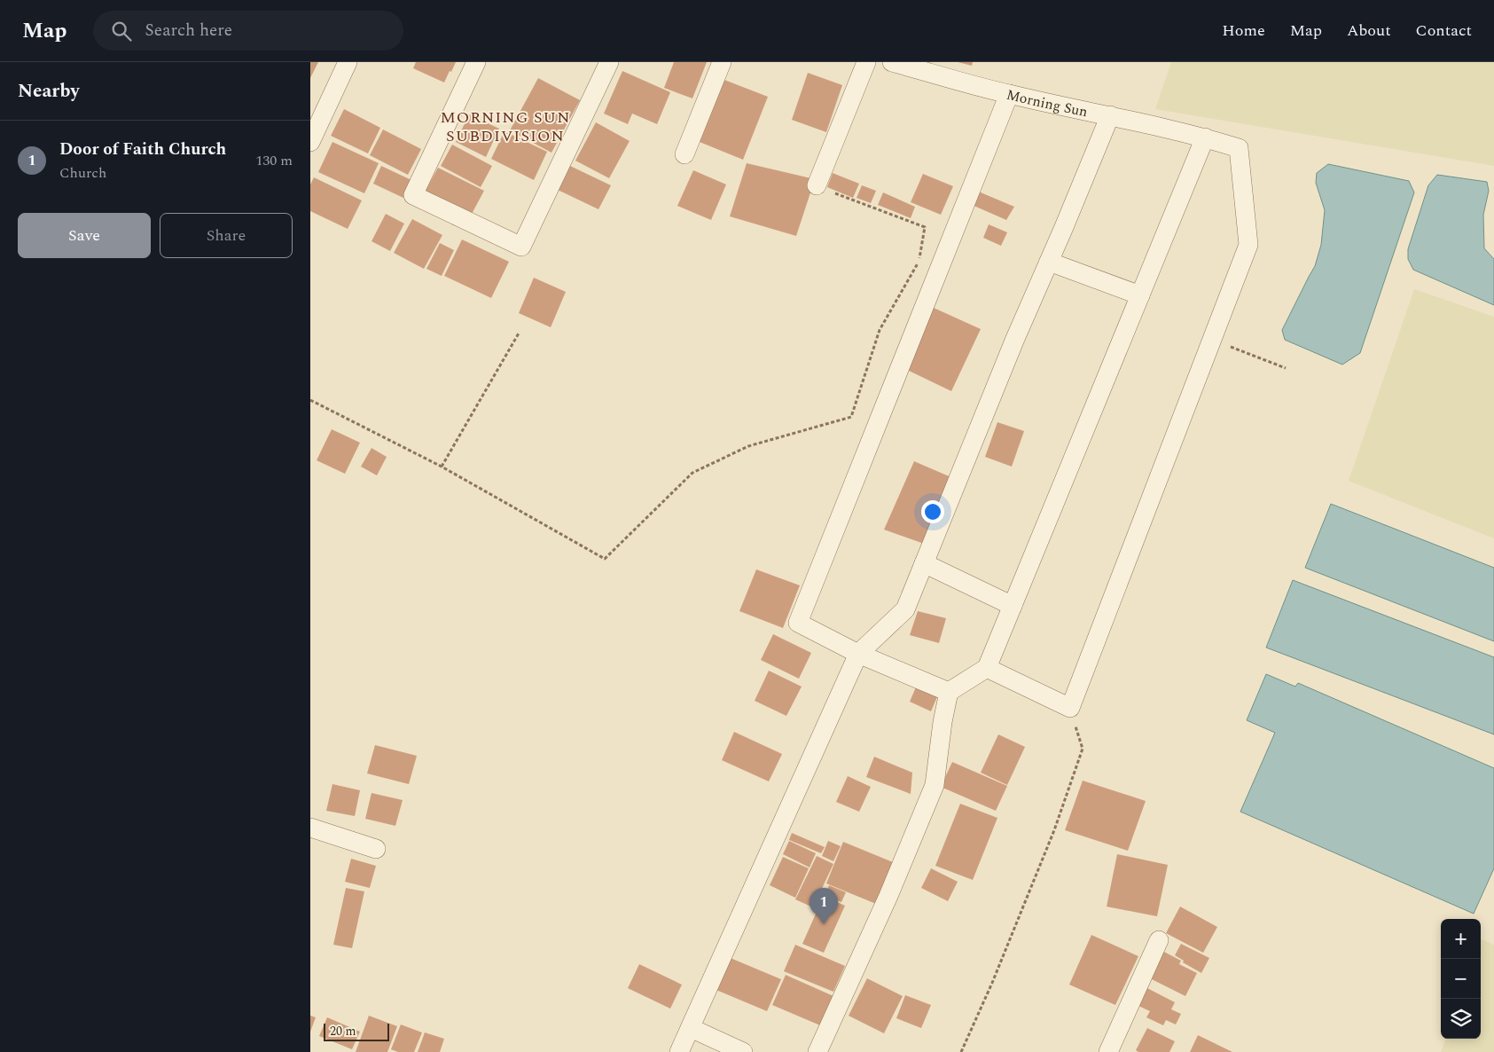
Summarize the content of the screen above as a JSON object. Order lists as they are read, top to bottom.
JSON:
{
  "streets": {
    "street": ["Morning Sun"]
  },
  "districts": ["MORNING SUN SUBDIVISION"],
  "scale_bar": "20 m",
  "page": {
    "header": "Map",
    "search": "Search here",
    "nav": [
      "Home",
      "Map",
      "About",
      "Contact"
    ],
    "heading": "Nearby",
    "list": [
      {
        "mark": "1",
        "name": "Door of Faith Church",
        "note": "Church",
        "value": "130 m"
      }
    ],
    "buttons": ["Save", "Share"],
    "pins": "1",
    "map_buttons": ["+", "−"],
    "scale": "20 m"
  }
}
